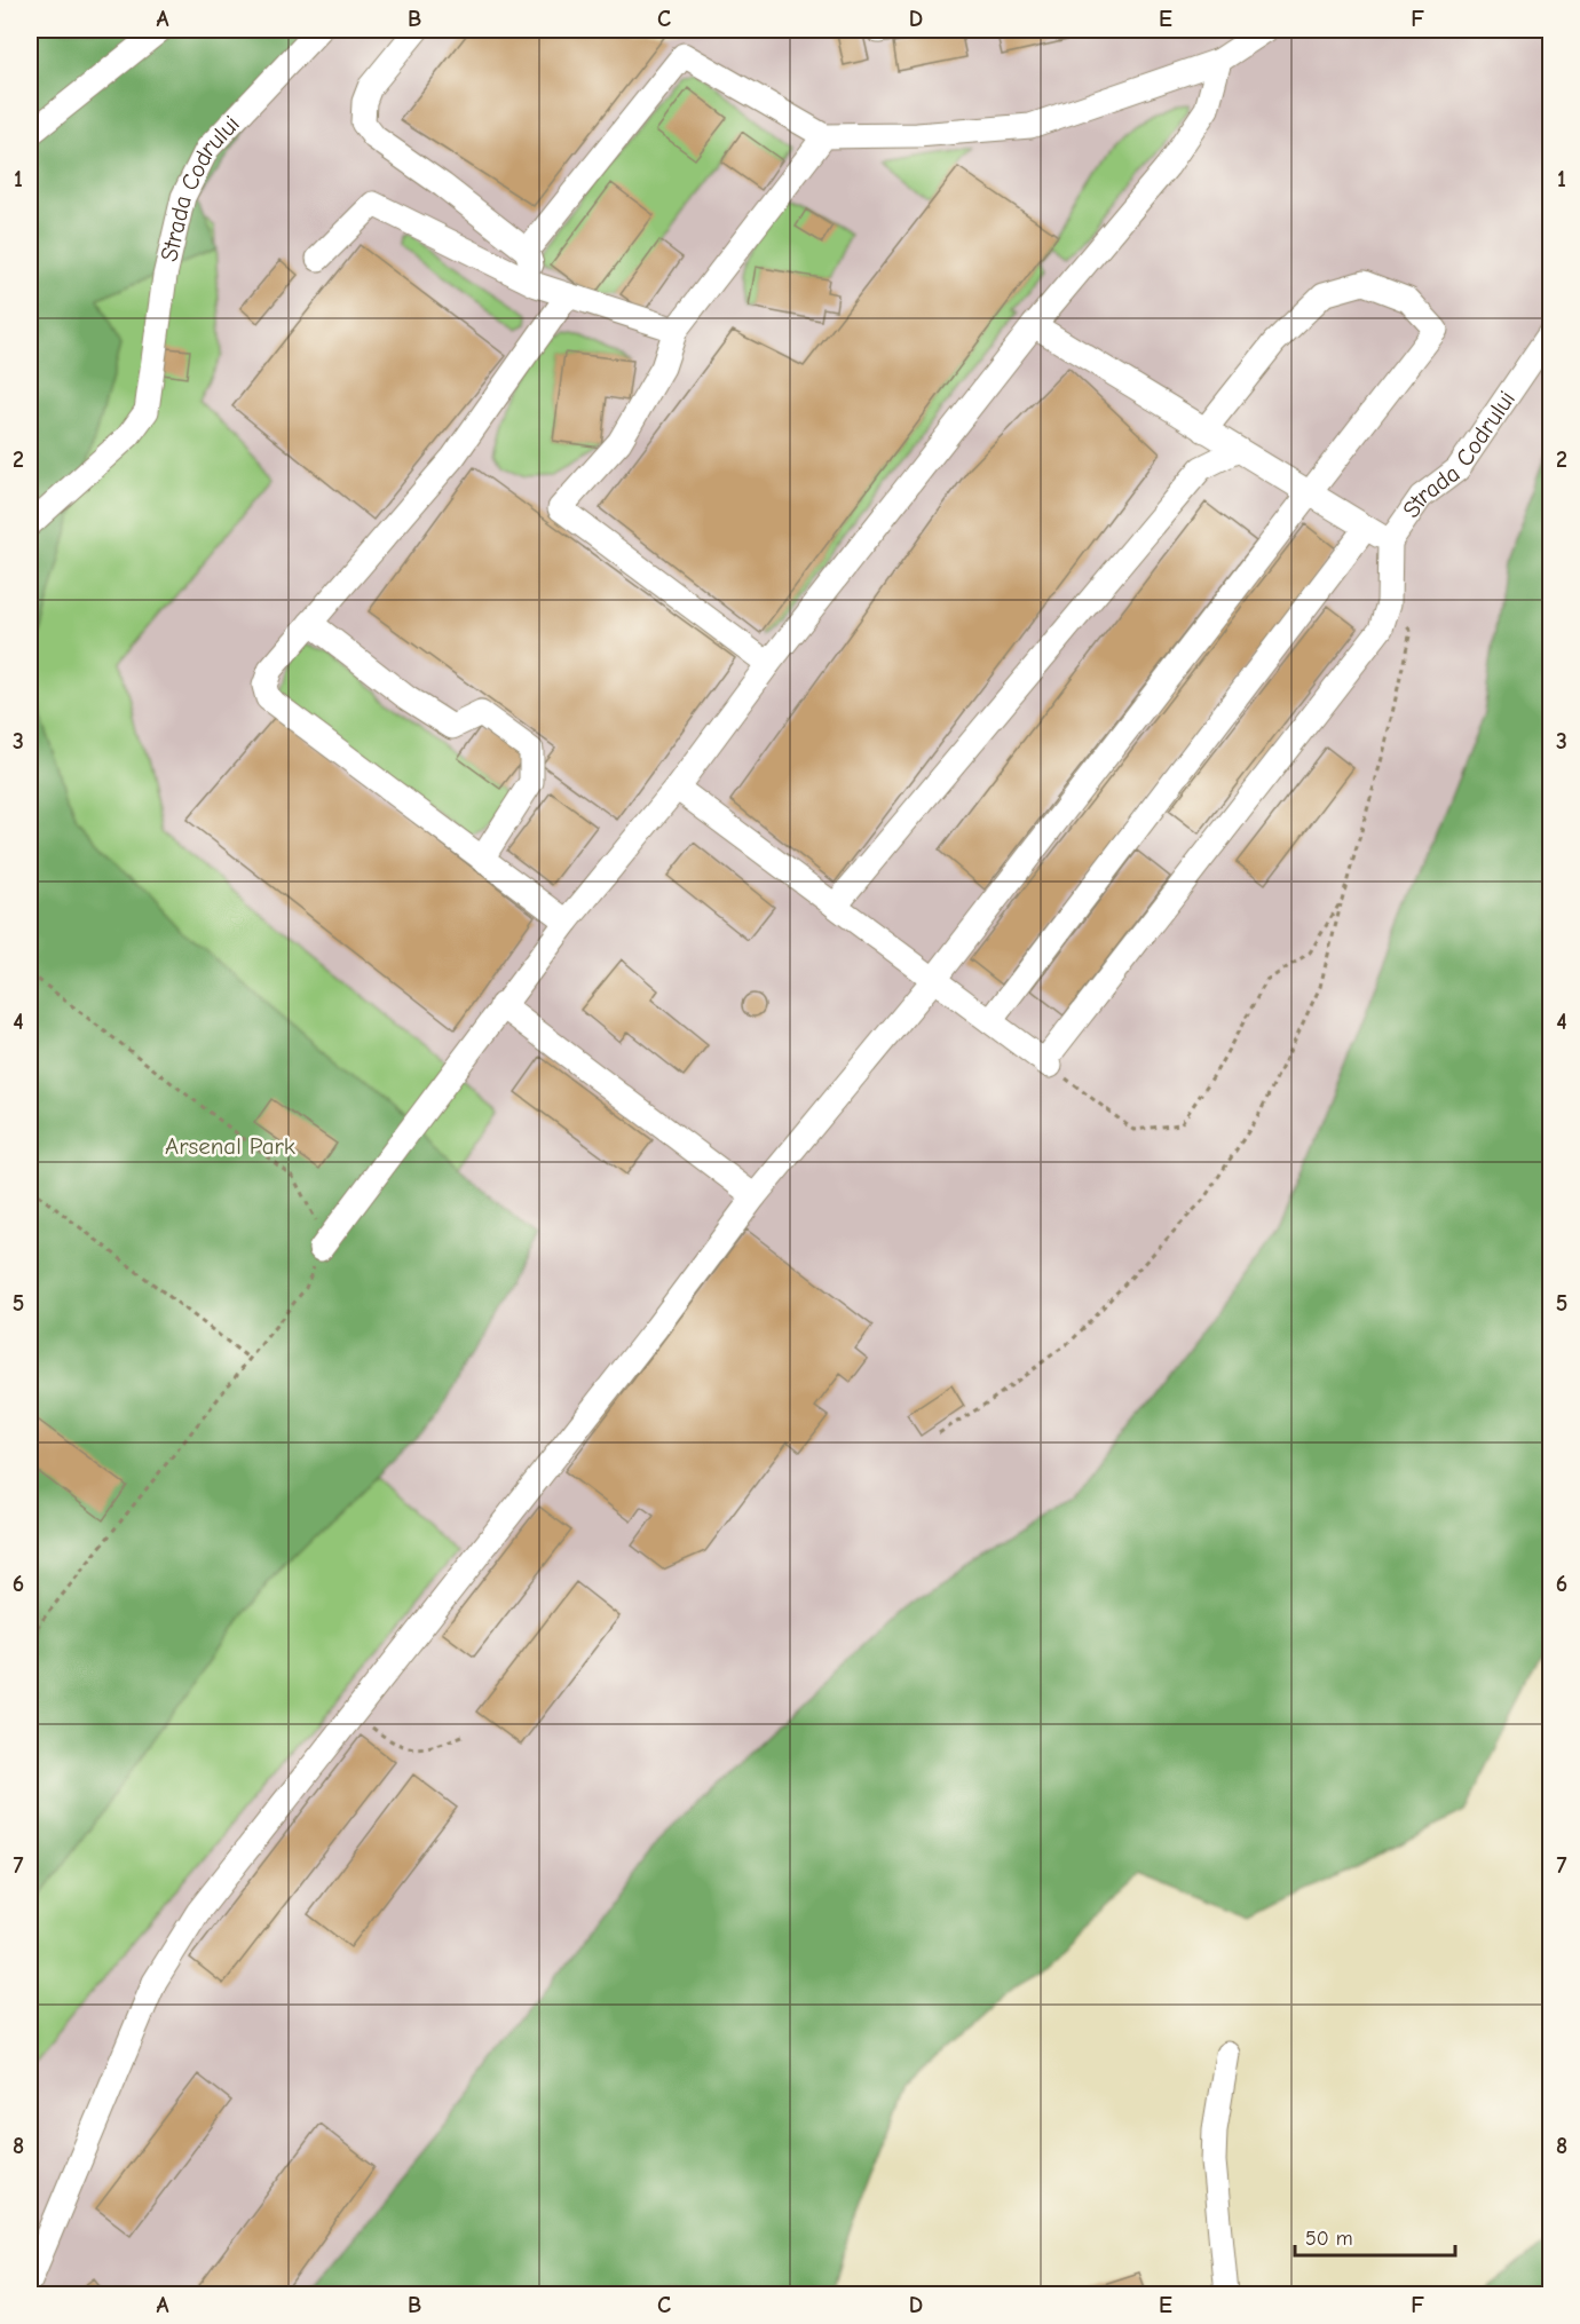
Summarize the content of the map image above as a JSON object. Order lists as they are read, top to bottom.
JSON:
{
  "streets": {
    "street": ["Strada Codrului"]
  },
  "parks": ["Arsenal Park"],
  "scale_bar": "50 m",
  "grid": {
    "columns": [
      "A",
      "B",
      "C",
      "D",
      "E",
      "F"
    ],
    "rows": [
      "1",
      "2",
      "3",
      "4",
      "5",
      "6",
      "7",
      "8"
    ]
  }
}
